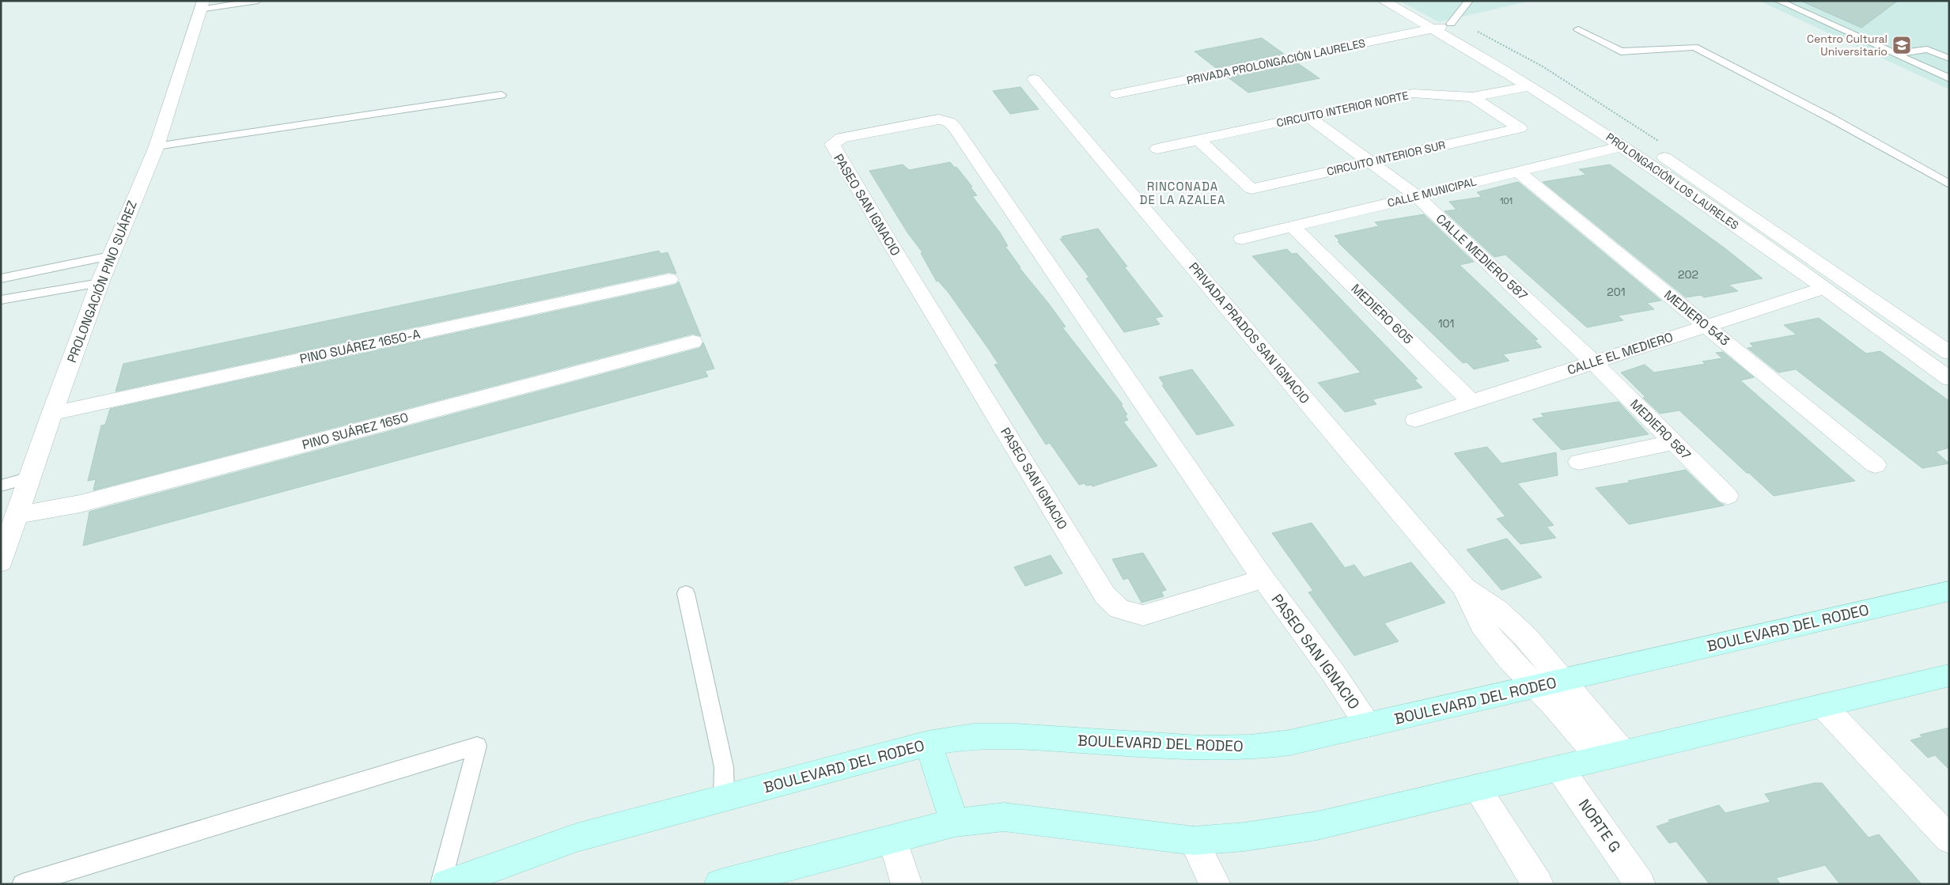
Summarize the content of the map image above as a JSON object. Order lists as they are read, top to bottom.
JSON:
{
  "streets": {
    "street": [
      "PRIVADA PROLONGACIÓN LAURELES",
      "CIRCUITO INTERIOR NORTE",
      "CIRCUITO INTERIOR SUR",
      "PROLONGACIÓN LOS LAURELES",
      "CALLE MUNICIPAL",
      "PASEO SAN IGNACIO",
      "CALLE MEDIERO 587",
      "PROLONGACIÓN PINO SUÁREZ",
      "MEDIERO 605",
      "MEDIERO 543",
      "PRIVADA PRADOS SAN IGNACIO",
      "PINO SUÁREZ 1650-A",
      "CALLE EL MEDIERO",
      "MEDIERO 587",
      "PINO SUÁREZ 1650",
      "BOULEVARD DEL RODEO",
      "NORTE G"
    ]
  },
  "crossings": [
    ["PRIVADA PROLONGACIÓN LAURELES", "PROLONGACIÓN LOS LAURELES"],
    ["CIRCUITO INTERIOR NORTE", "CIRCUITO INTERIOR SUR"],
    ["CIRCUITO INTERIOR NORTE", "PROLONGACIÓN LOS LAURELES"],
    ["CIRCUITO INTERIOR NORTE", "CALLE MEDIERO 587"],
    ["CIRCUITO INTERIOR SUR", "CALLE MEDIERO 587"],
    ["PROLONGACIÓN LOS LAURELES", "CALLE MUNICIPAL"],
    ["PROLONGACIÓN LOS LAURELES", "CALLE EL MEDIERO"],
    ["CALLE MUNICIPAL", "CALLE MEDIERO 587"],
    ["CALLE MUNICIPAL", "MEDIERO 605"],
    ["CALLE MUNICIPAL", "MEDIERO 543"],
    ["PASEO SAN IGNACIO", "BOULEVARD DEL RODEO"],
    ["CALLE MEDIERO 587", "CALLE EL MEDIERO"],
    ["CALLE MEDIERO 587", "MEDIERO 587"],
    ["PROLONGACIÓN PINO SUÁREZ", "PINO SUÁREZ 1650-A"],
    ["PROLONGACIÓN PINO SUÁREZ", "PINO SUÁREZ 1650"],
    ["MEDIERO 605", "CALLE EL MEDIERO"],
    ["MEDIERO 543", "CALLE EL MEDIERO"],
    ["CALLE EL MEDIERO", "MEDIERO 587"]
  ],
  "districts": ["RINCONADA DE LA AZALEA"],
  "places": {
    "school or university": ["Centro Cultural Universitario"]
  },
  "house_numbers": [
    "101",
    "202",
    "201",
    "101"
  ]
}
